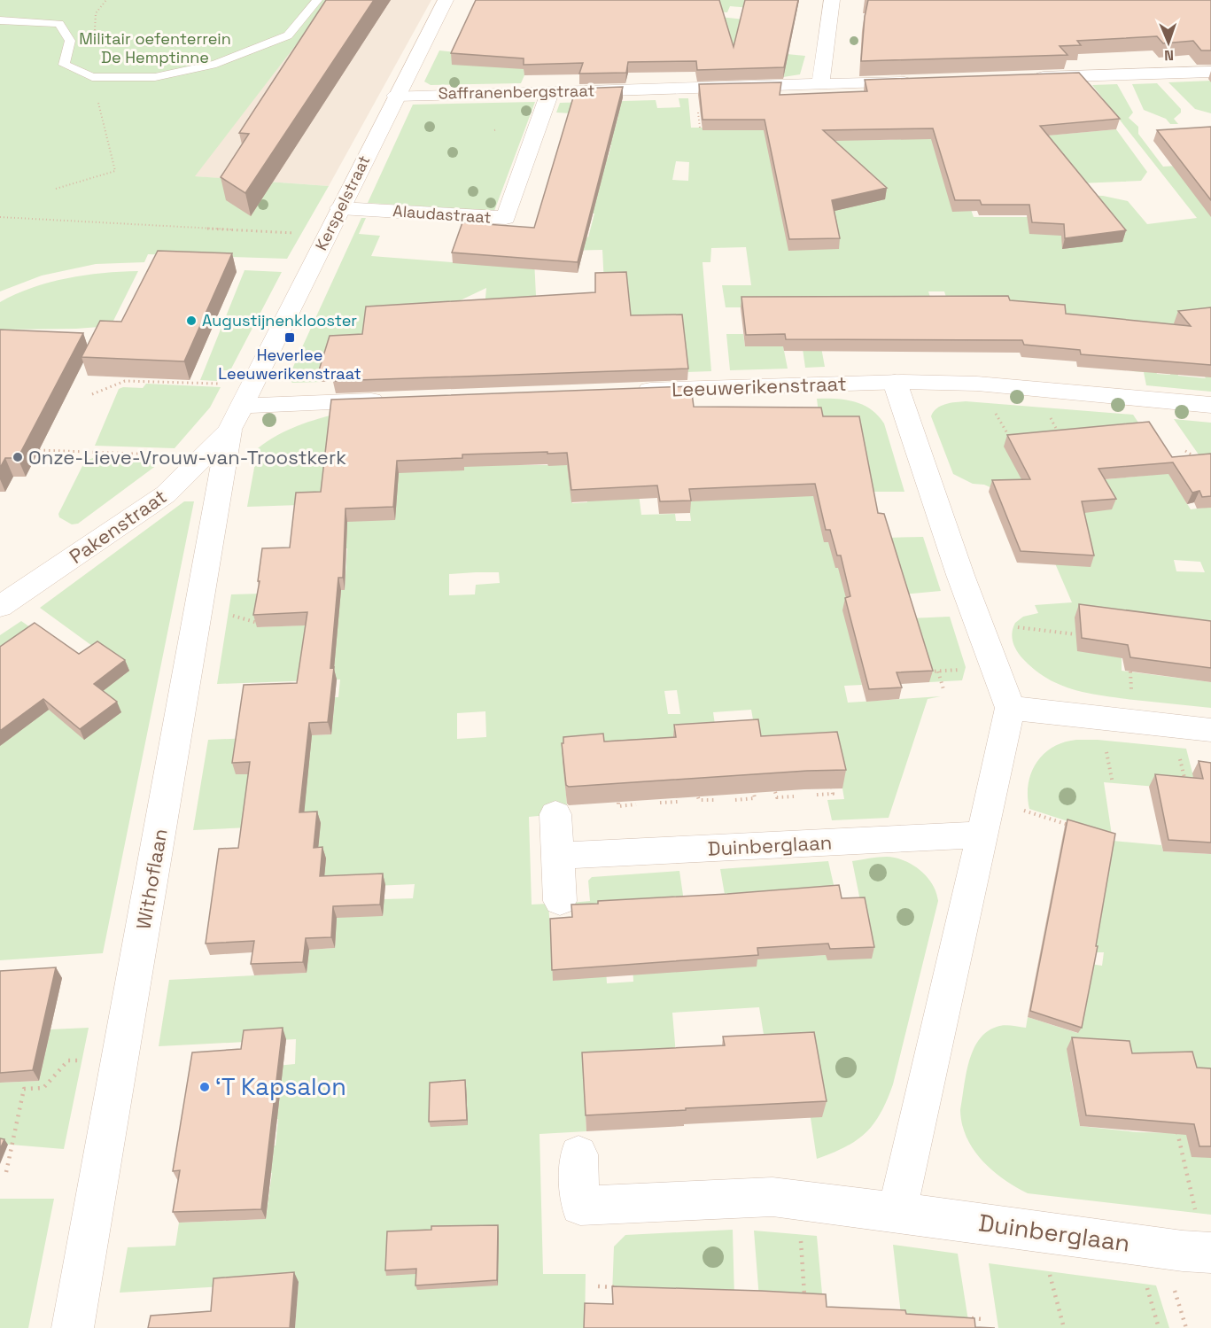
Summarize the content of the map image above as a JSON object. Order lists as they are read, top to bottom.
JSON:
{
  "streets": {
    "street": [
      "Saffranenbergstraat",
      "Kerspelstraat",
      "Alaudastraat",
      "Leeuwerikenstraat",
      "Pakenstraat",
      "Duinberglaan",
      "Withoflaan"
    ]
  },
  "crossings": [
    ["Saffranenbergstraat", "Kerspelstraat"],
    ["Saffranenbergstraat", "Alaudastraat"],
    ["Kerspelstraat", "Alaudastraat"],
    ["Kerspelstraat", "Pakenstraat"],
    ["Kerspelstraat", "Withoflaan"],
    ["Pakenstraat", "Withoflaan"]
  ],
  "parks": ["Militair oefenterrein De Hemptinne"],
  "places": {
    "other": ["Augustijnenklooster", "Onze-Lieve-Vrouw-van-Troostkerk", "‘T Kapsalon"],
    "transit": ["Heverlee Leeuwerikenstraat"]
  },
  "north": "bottom"
}
